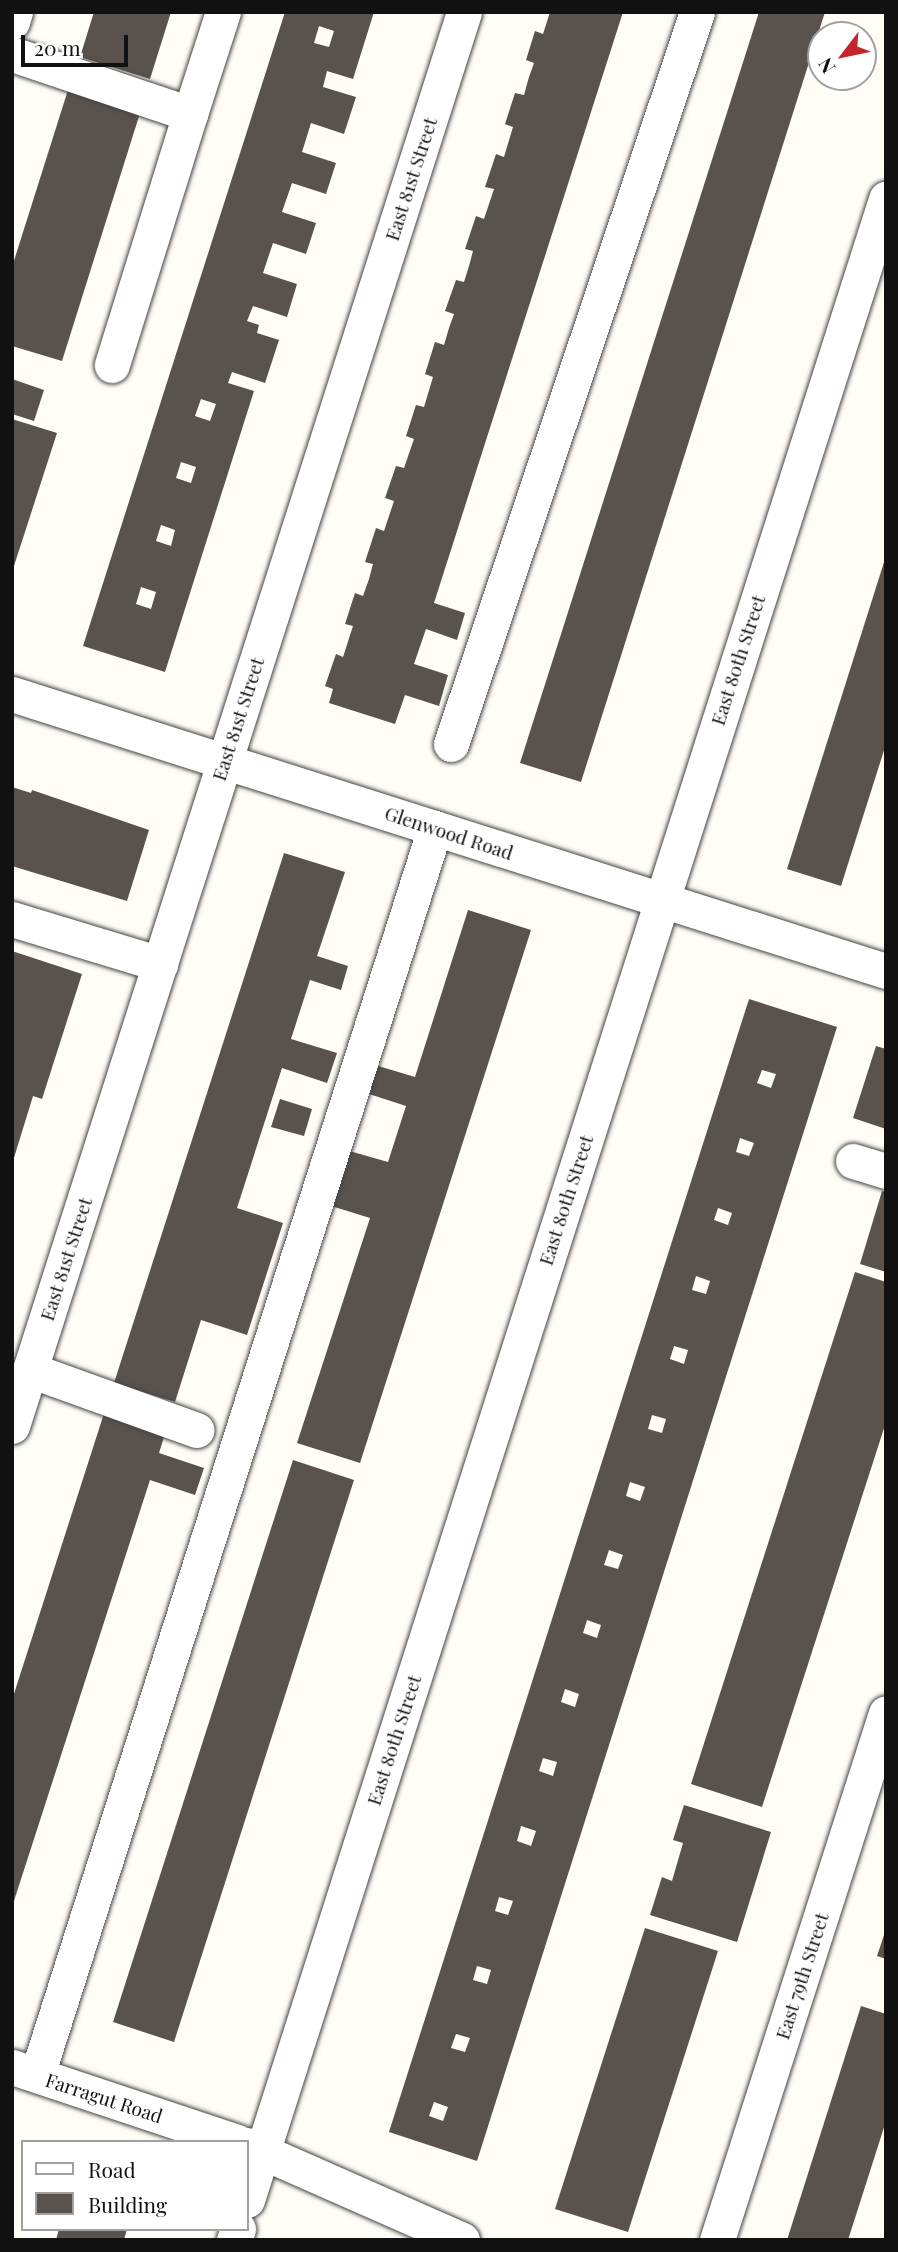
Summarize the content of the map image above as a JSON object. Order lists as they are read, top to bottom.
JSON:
{
  "streets": {
    "street": [
      "East 81st Street",
      "East 80th Street",
      "Glenwood Road",
      "East 79th Street",
      "Farragut Road"
    ]
  },
  "crossings": [
    ["East 81st Street", "Glenwood Road"],
    ["East 80th Street", "Glenwood Road"],
    ["East 80th Street", "Farragut Road"]
  ],
  "legend": ["Road", "Building"],
  "scale_bar": "20 m",
  "north": "bottom left"
}
